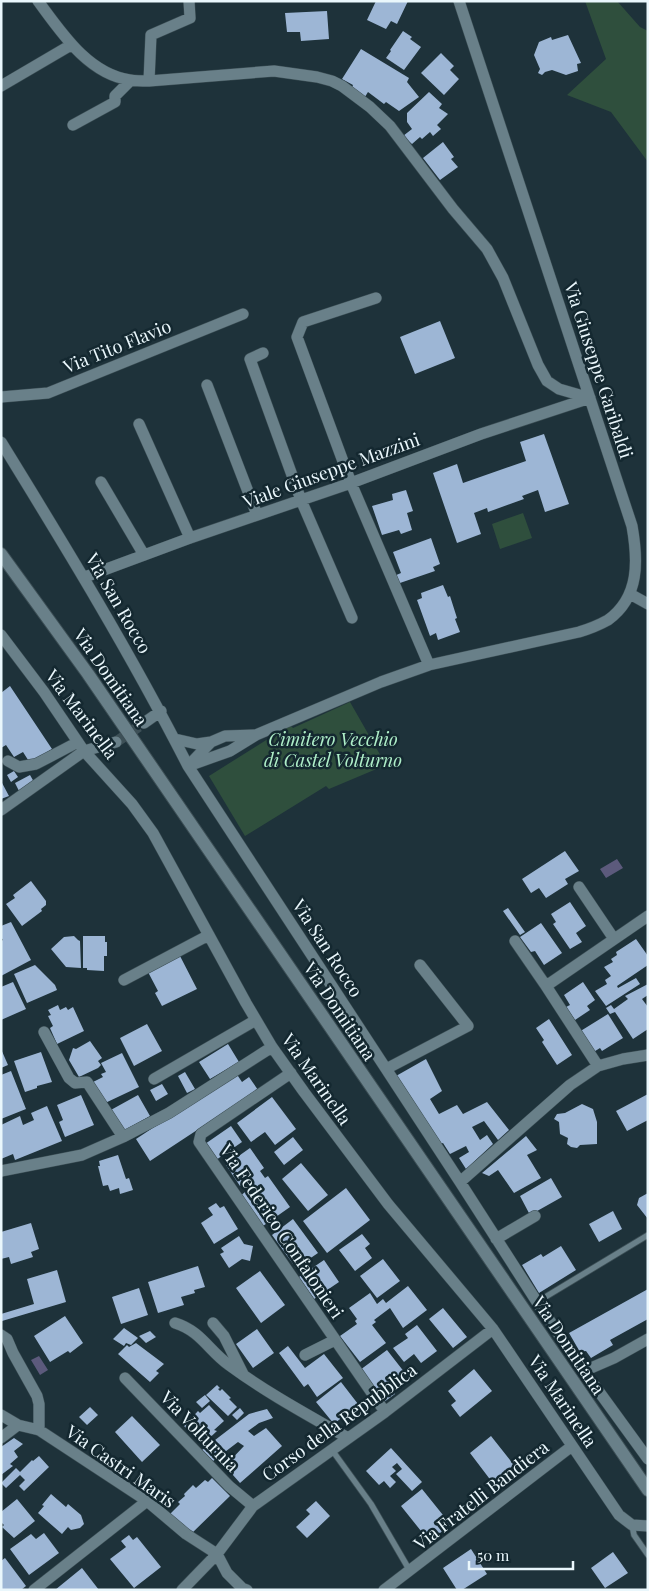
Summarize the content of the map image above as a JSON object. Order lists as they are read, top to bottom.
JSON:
{
  "streets": {
    "street": [
      "Via Tito Flavio",
      "Via Giuseppe Garibaldi",
      "Viale Giuseppe Mazzini",
      "Via San Rocco",
      "Via Domitiana",
      "Via Marinella",
      "Via Federico Confalonieri",
      "Corso della Repubblica",
      "Via Volturnia",
      "Via Castri Maris",
      "Via Fratelli Bandiera"
    ]
  },
  "crossings": [
    ["Via Giuseppe Garibaldi", "Viale Giuseppe Mazzini"],
    ["Via Giuseppe Garibaldi", "Via San Rocco"],
    ["Viale Giuseppe Mazzini", "Via San Rocco"],
    ["Via Marinella", "Via Federico Confalonieri"],
    ["Via Marinella", "Corso della Repubblica"],
    ["Via Marinella", "Via Fratelli Bandiera"],
    ["Via Federico Confalonieri", "Corso della Repubblica"],
    ["Corso della Repubblica", "Via Volturnia"],
    ["Corso della Repubblica", "Via Castri Maris"],
    ["Corso della Repubblica", "Via Fratelli Bandiera"]
  ],
  "parks": ["Cimitero Vecchio di Castel Volturno"],
  "scale_bar": "50 m"
}
